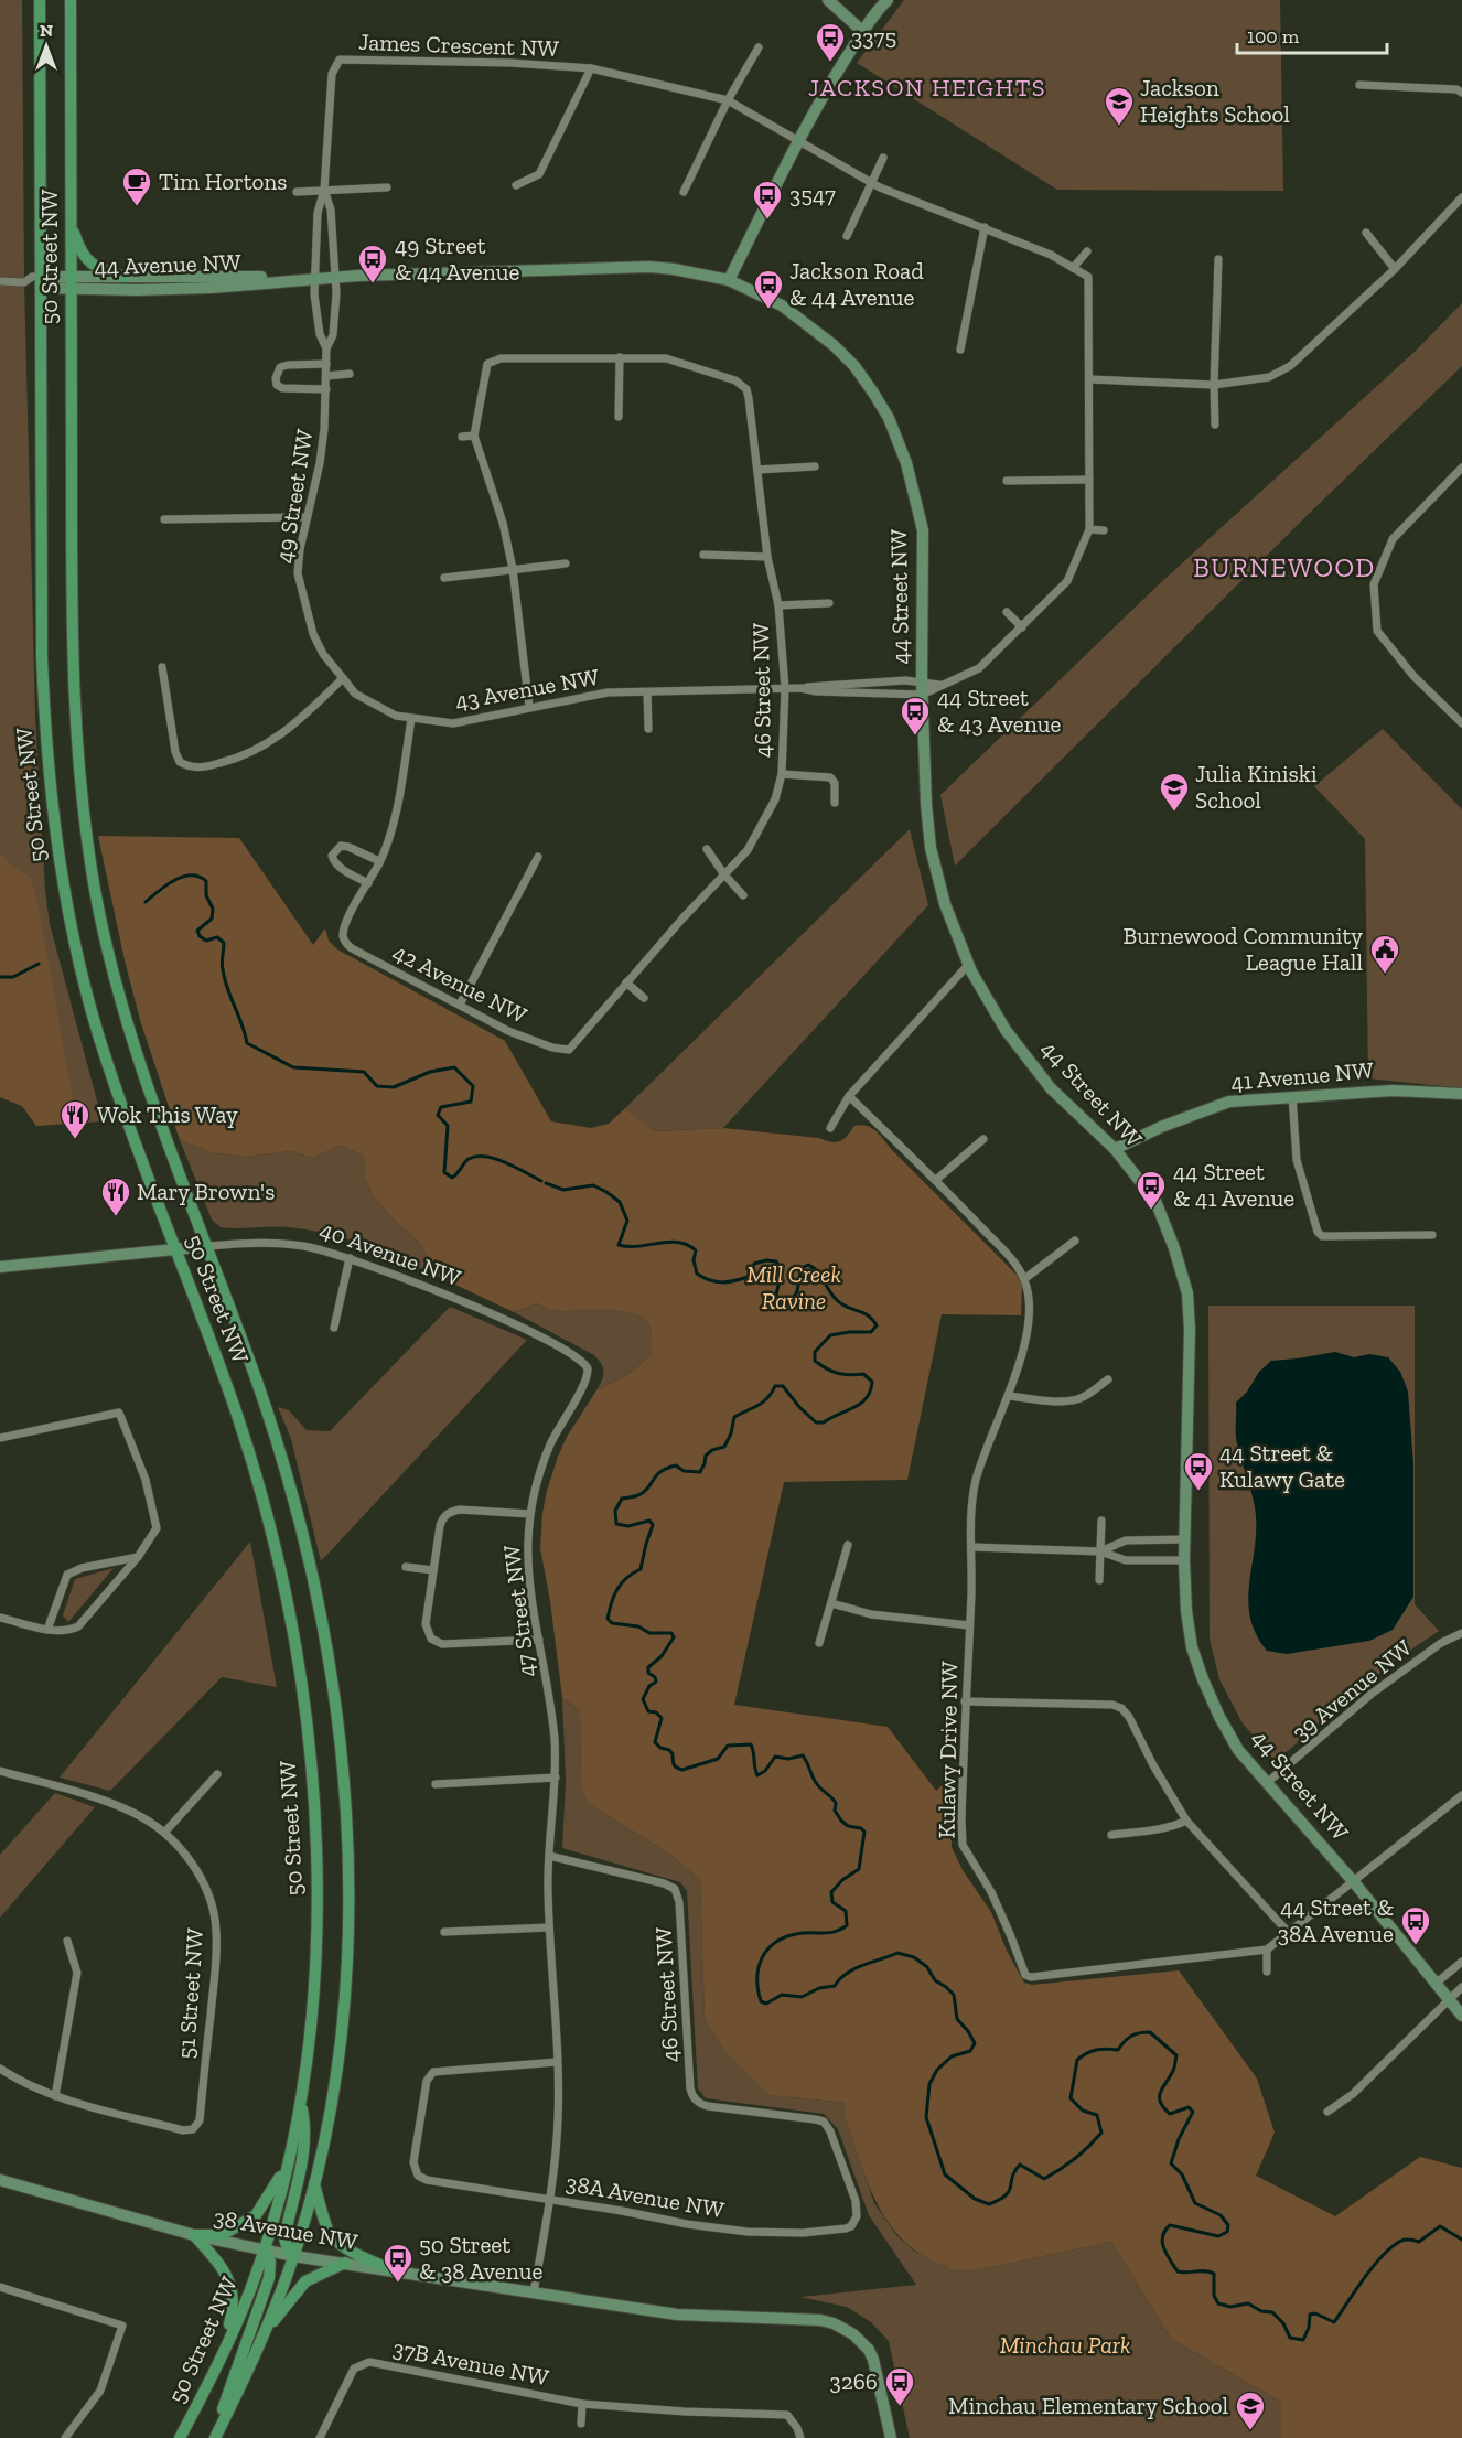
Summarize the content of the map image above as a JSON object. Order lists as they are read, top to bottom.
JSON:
{
  "streets": {
    "main road": ["50 Street NW"],
    "street": [
      "James Crescent NW",
      "44 Avenue NW",
      "49 Street NW",
      "44 Street NW",
      "43 Avenue NW",
      "46 Street NW",
      "42 Avenue NW",
      "41 Avenue NW",
      "40 Avenue NW",
      "47 Street NW",
      "39 Avenue NW",
      "Kulawy Drive NW",
      "51 Street NW",
      "38A Avenue NW",
      "38 Avenue NW",
      "37B Avenue NW"
    ]
  },
  "crossings": [
    ["James Crescent NW", "44 Avenue NW"],
    ["James Crescent NW", "49 Street NW"],
    ["50 Street NW", "44 Avenue NW"],
    ["50 Street NW", "40 Avenue NW"],
    ["50 Street NW", "38 Avenue NW"],
    ["44 Avenue NW", "49 Street NW"],
    ["44 Avenue NW", "44 Street NW"],
    ["49 Street NW", "43 Avenue NW"],
    ["44 Street NW", "43 Avenue NW"],
    ["44 Street NW", "41 Avenue NW"],
    ["44 Street NW", "39 Avenue NW"],
    ["43 Avenue NW", "46 Street NW"],
    ["46 Street NW", "42 Avenue NW"],
    ["46 Street NW", "47 Street NW"],
    ["46 Street NW", "38A Avenue NW"],
    ["40 Avenue NW", "47 Street NW"],
    ["47 Street NW", "38A Avenue NW"],
    ["47 Street NW", "38 Avenue NW"]
  ],
  "districts": ["JACKSON HEIGHTS", "BURNEWOOD"],
  "parks": ["Mill Creek Ravine", "Minchau Park"],
  "places": {
    "bus stop": [
      "3375",
      "3547",
      "49 Street & 44 Avenue",
      "Jackson Road & 44 Avenue",
      "44 Street & 43 Avenue",
      "44 Street & 41 Avenue",
      "44 Street & Kulawy Gate",
      "44 Street & 38A Avenue",
      "50 Street & 38 Avenue",
      "3266"
    ],
    "school or university": ["Jackson Heights School", "Julia Kiniski School", "Minchau Elementary School"],
    "cafe": ["Tim Hortons"],
    "public building": ["Burnewood Community League Hall"],
    "restaurant": ["Wok This Way", "Mary Brown's"]
  },
  "scale_bar": "100 m",
  "north": "top"
}
